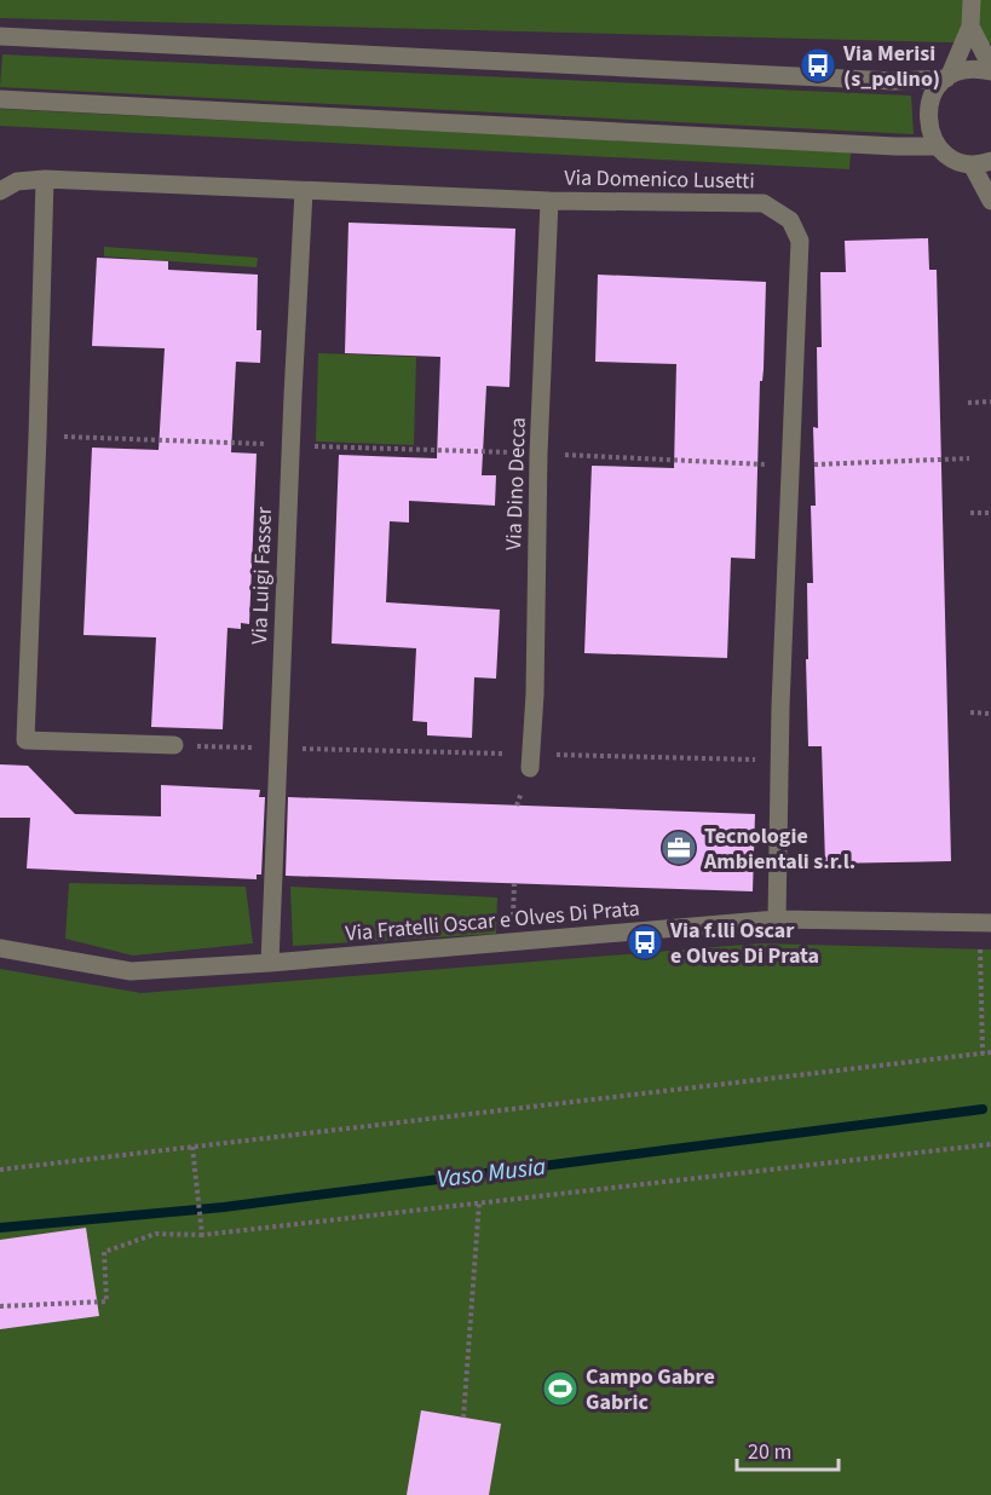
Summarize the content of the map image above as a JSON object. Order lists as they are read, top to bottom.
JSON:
{
  "streets": {
    "street": [
      "Via Domenico Lusetti",
      "Via Dino Decca",
      "Via Luigi Fasser",
      "Via Fratelli Oscar e Olves Di Prata"
    ]
  },
  "crossings": [
    ["Via Domenico Lusetti", "Via Dino Decca"],
    ["Via Domenico Lusetti", "Via Luigi Fasser"],
    ["Via Domenico Lusetti", "Via Fratelli Oscar e Olves Di Prata"],
    ["Via Luigi Fasser", "Via Fratelli Oscar e Olves Di Prata"]
  ],
  "water": ["Vaso Musia"],
  "places": {
    "bus stop": ["Via Merisi (s_polino)", "Via f.lli Oscar e Olves Di Prata"],
    "office": ["Tecnologie Ambientali s.r.l."],
    "sports": ["Campo Gabre Gabric"]
  },
  "scale_bar": "20 m"
}
